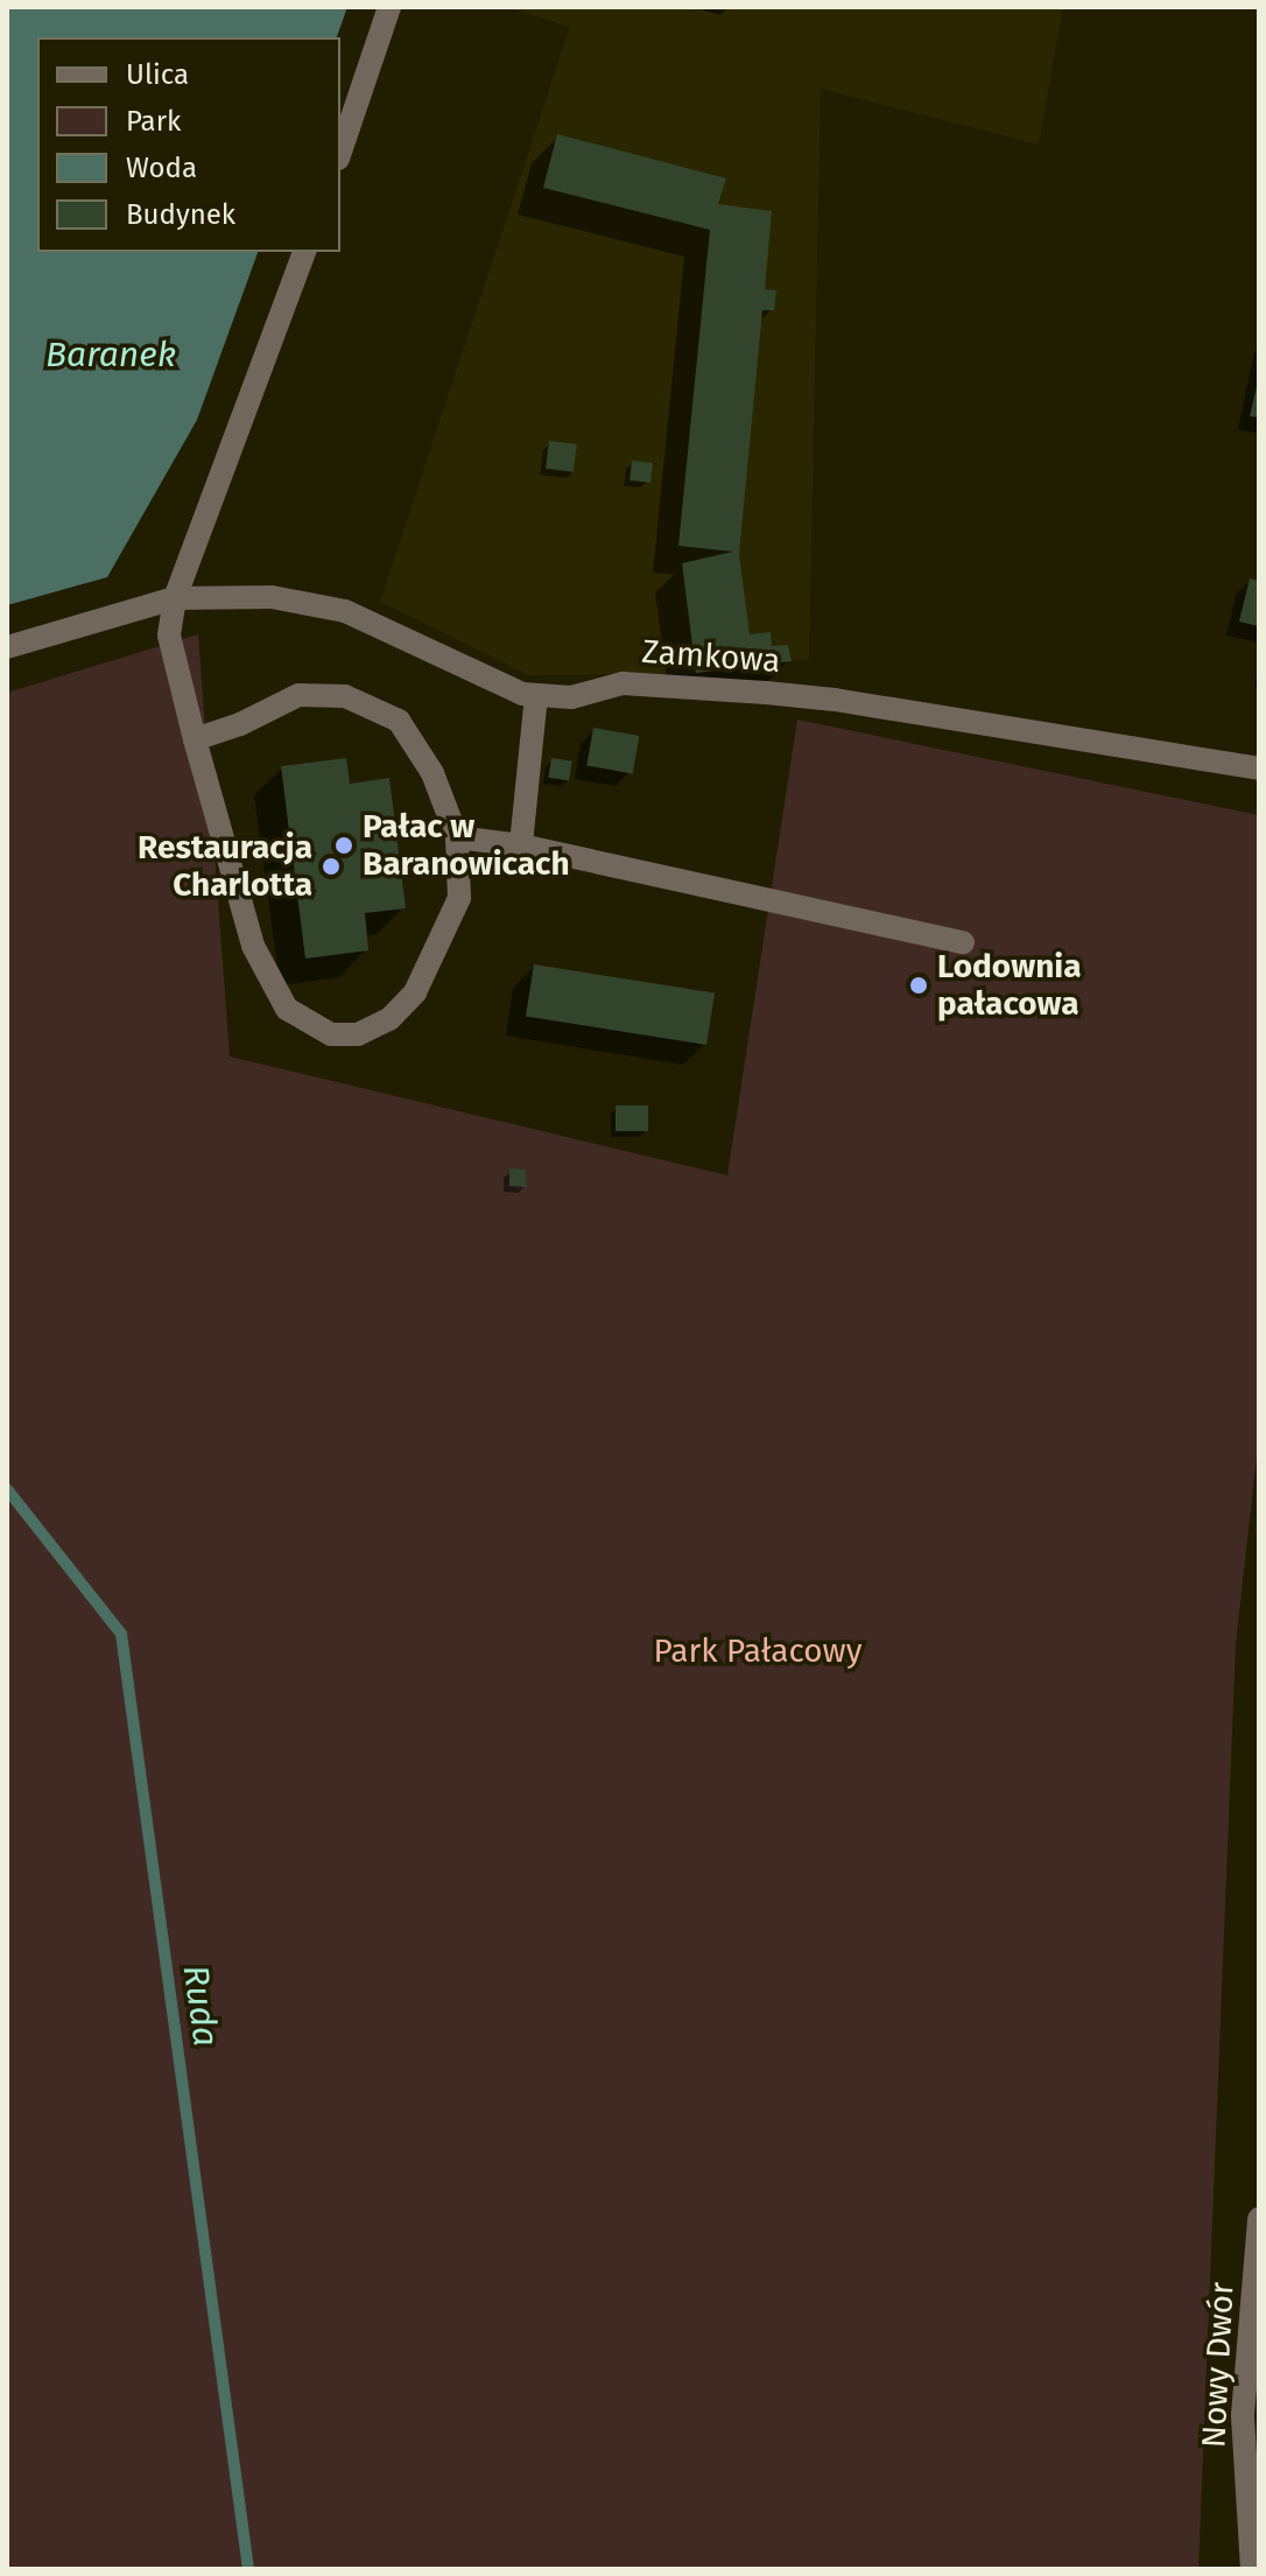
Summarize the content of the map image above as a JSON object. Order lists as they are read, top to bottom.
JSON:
{
  "streets": {
    "street": ["Zamkowa", "Nowy Dwór"]
  },
  "water": ["Baranek", "Ruda"],
  "parks": ["Park Pałacowy"],
  "places": ["Pałac w Baranowicach", "Restauracja Charlotta", "Lodownia pałacowa"],
  "legend": [
    "Ulica",
    "Park",
    "Woda",
    "Budynek"
  ]
}
